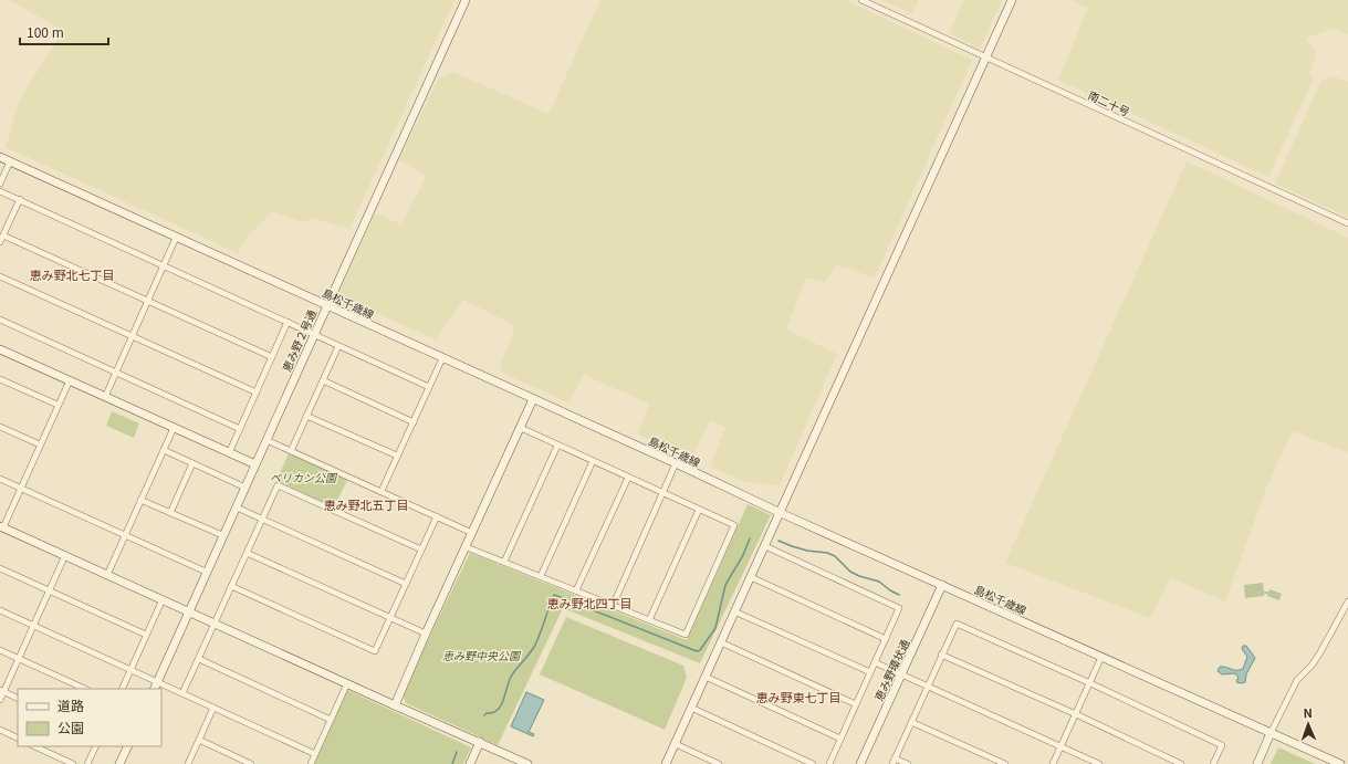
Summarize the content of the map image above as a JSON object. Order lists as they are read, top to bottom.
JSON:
{
  "streets": {
    "street": [
      "南二十号",
      "島松千歳線",
      "恵み野２号通",
      "恵み野環状通"
    ]
  },
  "crossings": [
    ["島松千歳線", "恵み野２号通"],
    ["島松千歳線", "恵み野環状通"]
  ],
  "districts": [
    "恵み野北七丁目",
    "恵み野北五丁目",
    "恵み野北四丁目",
    "恵み野東七丁目"
  ],
  "parks": ["ペリカン公園", "恵み野中央公園"],
  "legend": ["道路", "公園"],
  "scale_bar": "100 m",
  "north": "top"
}
